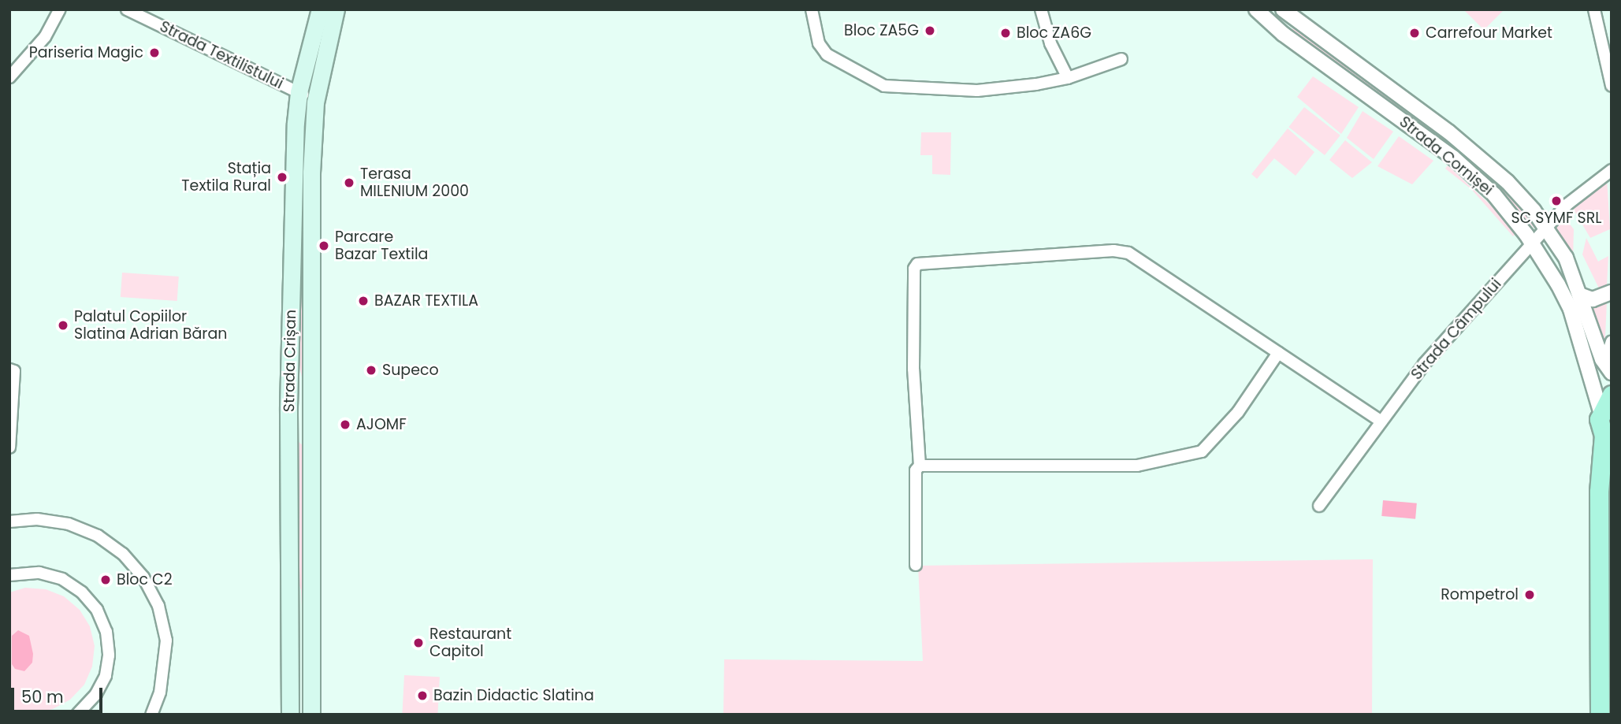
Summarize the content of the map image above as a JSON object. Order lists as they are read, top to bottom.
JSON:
{
  "streets": {
    "main road": ["Strada Crișan"],
    "street": ["Strada Textilistului", "Strada Cornișei", "Strada Câmpului"]
  },
  "crossings": [
    ["Strada Textilistului", "Strada Crișan"],
    ["Strada Cornișei", "Strada Câmpului"]
  ],
  "places": [
    "Bloc ZA5G",
    "Bloc ZA6G",
    "Carrefour Market",
    "Pariseria Magic",
    "Stația Textila Rural",
    "Terasa MILENIUM 2000",
    "SC SYMF SRL",
    "Parcare Bazar Textila",
    "BAZAR TEXTILA",
    "Palatul Copiilor Slatina Adrian Băran",
    "Supeco",
    "AJOMF",
    "Bloc C2",
    "Rompetrol",
    "Restaurant Capitol",
    "Bazin Didactic Slatina"
  ],
  "scale_bar": "50 m"
}
